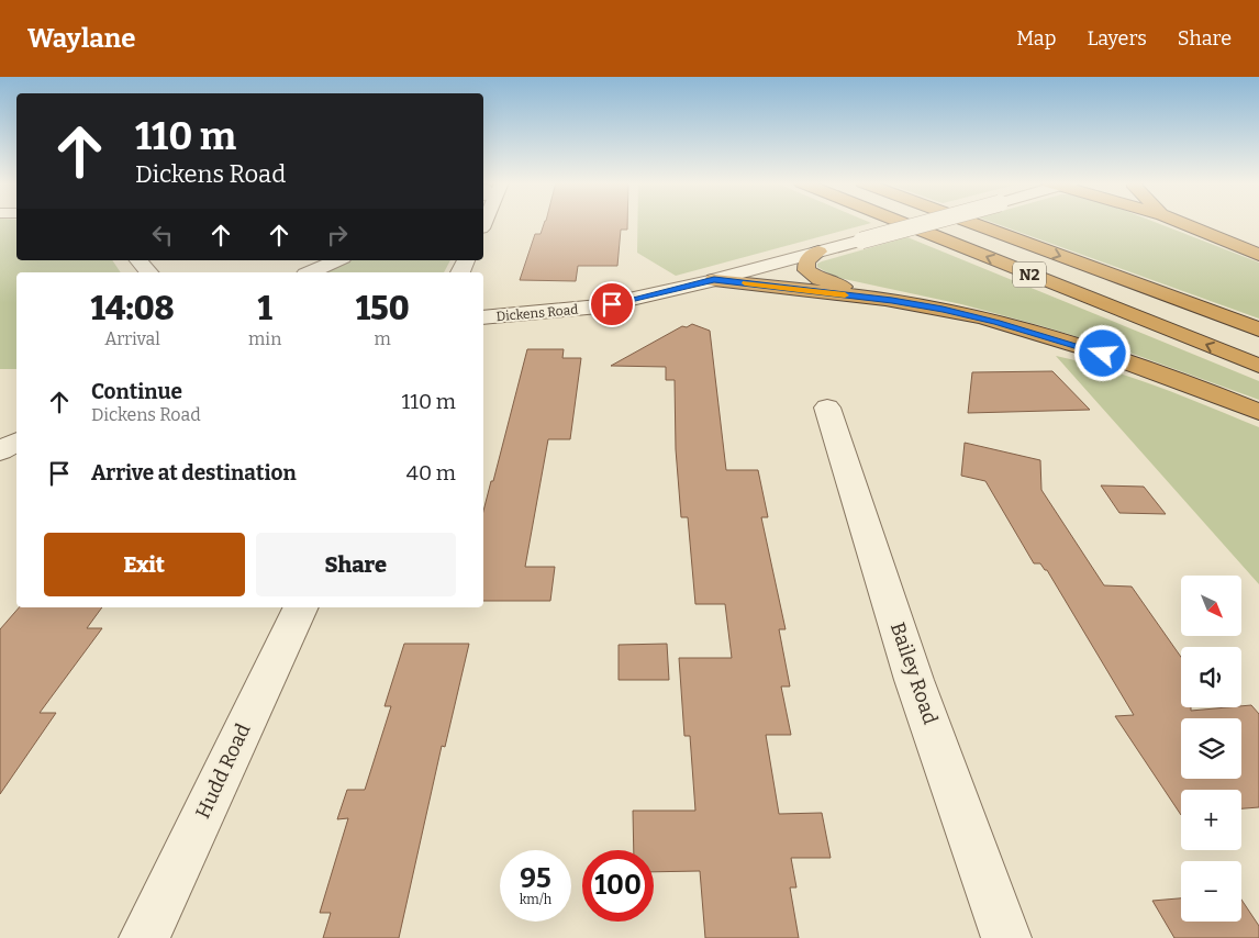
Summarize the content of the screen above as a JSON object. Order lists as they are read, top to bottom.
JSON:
{
  "streets": {
    "highway": ["N2"],
    "street": ["Dickens Road", "Bailey Road", "Hudd Road"]
  },
  "north": "bottom right",
  "page": {
    "header": "Waylane",
    "nav": ["Map", "Layers", "Share"],
    "turn": ["110 m", "Dickens Road"],
    "eta": [
      "14:08",
      "Arrival",
      "1",
      "min",
      "150",
      "m"
    ],
    "list": [
      {
        "name": "Continue",
        "note": "Dickens Road",
        "value": "110 m"
      },
      {
        "name": "Arrive at destination",
        "value": "40 m"
      }
    ],
    "buttons": ["Exit", "Share"],
    "map_buttons": ["+", "−"],
    "speed": "95 km/h",
    "limit": "100"
  }
}
